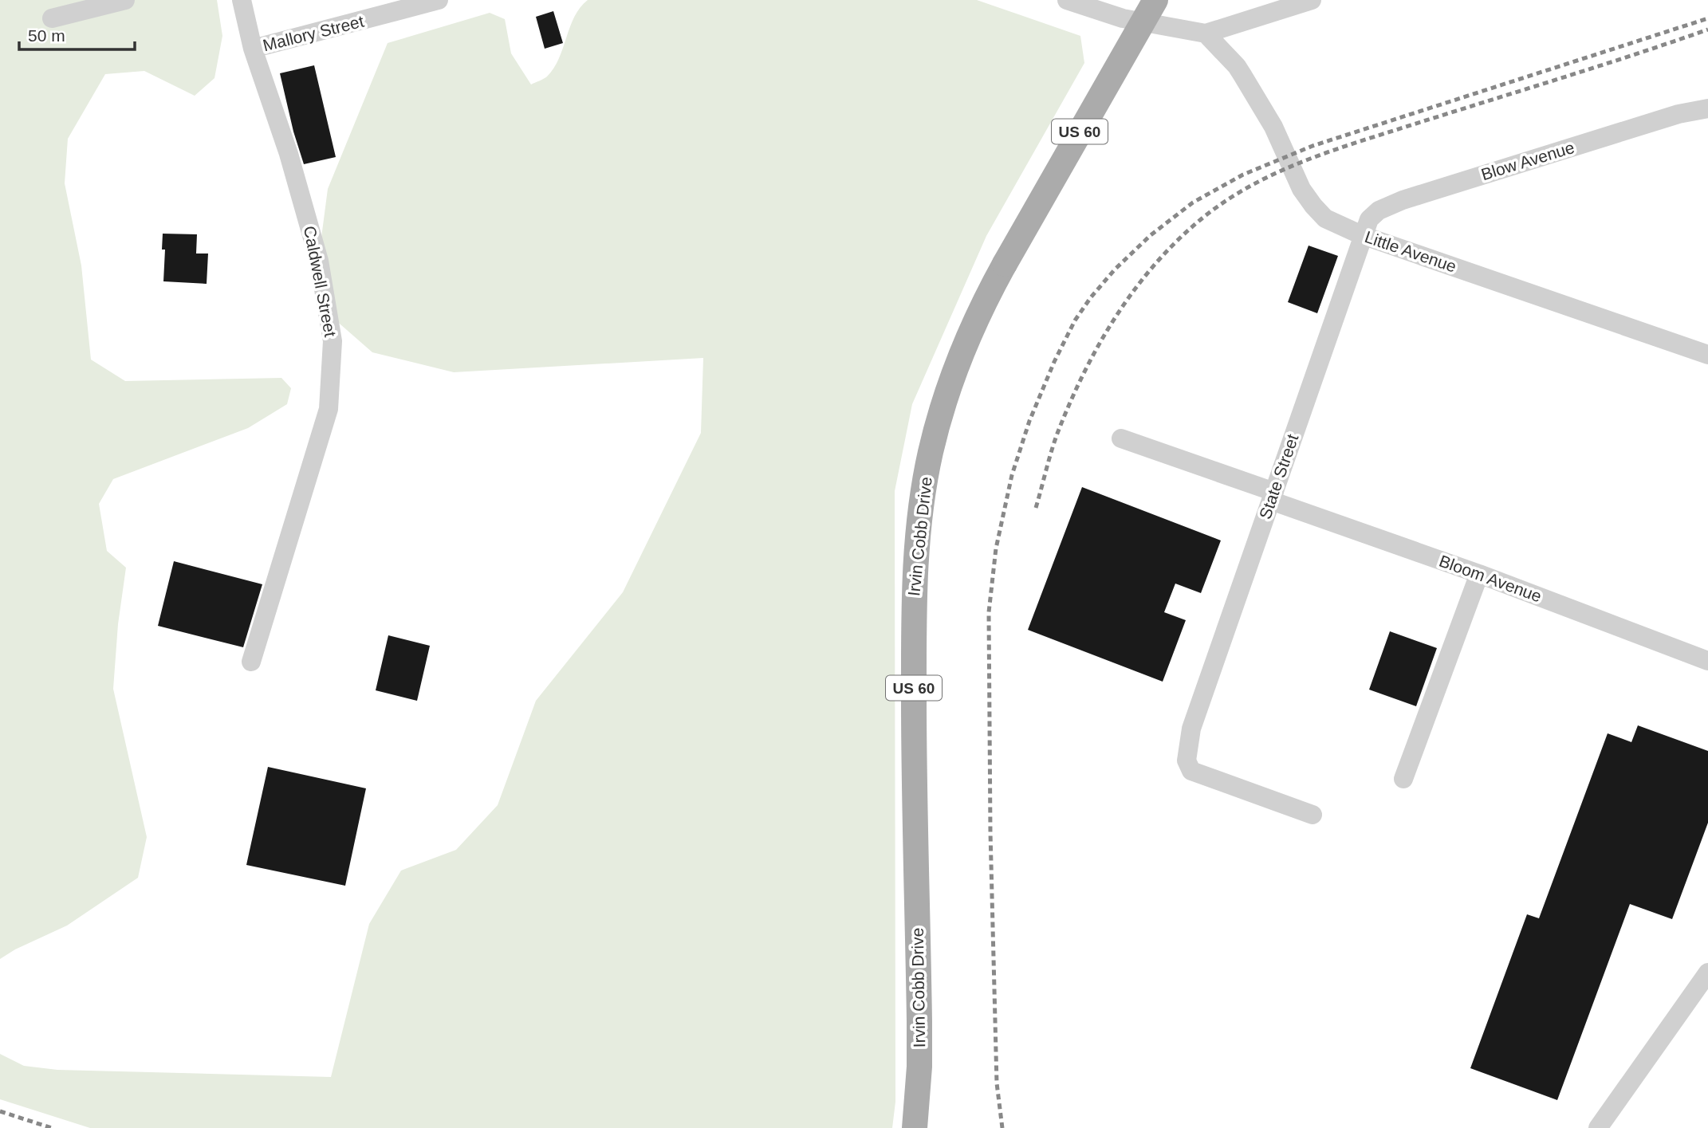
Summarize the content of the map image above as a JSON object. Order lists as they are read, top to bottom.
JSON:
{
  "streets": {
    "main road": ["US 60", "Irvin Cobb Drive"],
    "street": [
      "Mallory Street",
      "Blow Avenue",
      "Little Avenue",
      "Caldwell Street",
      "State Street",
      "Bloom Avenue"
    ]
  },
  "crossings": [
    ["Mallory Street", "Caldwell Street"],
    ["Blow Avenue", "Little Avenue"],
    ["Blow Avenue", "State Street"],
    ["Little Avenue", "State Street"],
    ["State Street", "Bloom Avenue"]
  ],
  "scale_bar": "50 m"
}
